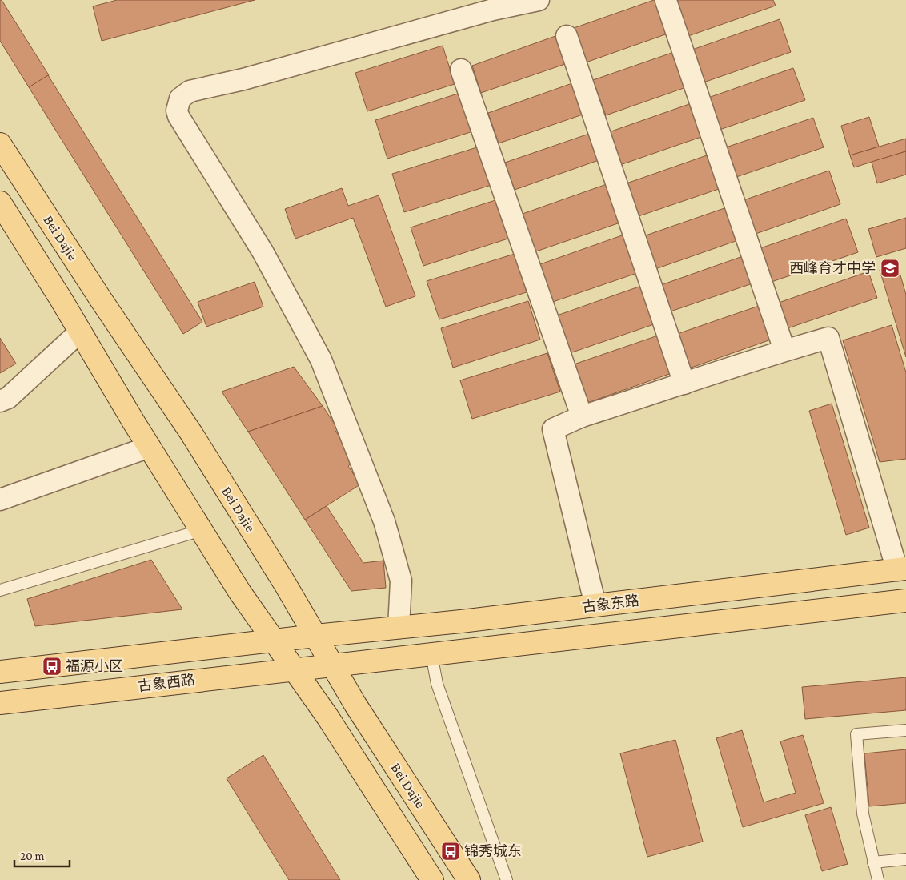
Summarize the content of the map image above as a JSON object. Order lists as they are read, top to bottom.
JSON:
{
  "streets": {
    "main road": ["Bei Dajie", "古象东路", "古象西路"]
  },
  "crossings": [
    ["Bei Dajie", "古象东路"],
    ["Bei Dajie", "古象西路"],
    ["古象东路", "古象西路"]
  ],
  "places": {
    "school or university": ["西峰育才中学"],
    "bus stop": ["福源小区", "锦秀城东"]
  },
  "scale_bar": "20 m"
}
